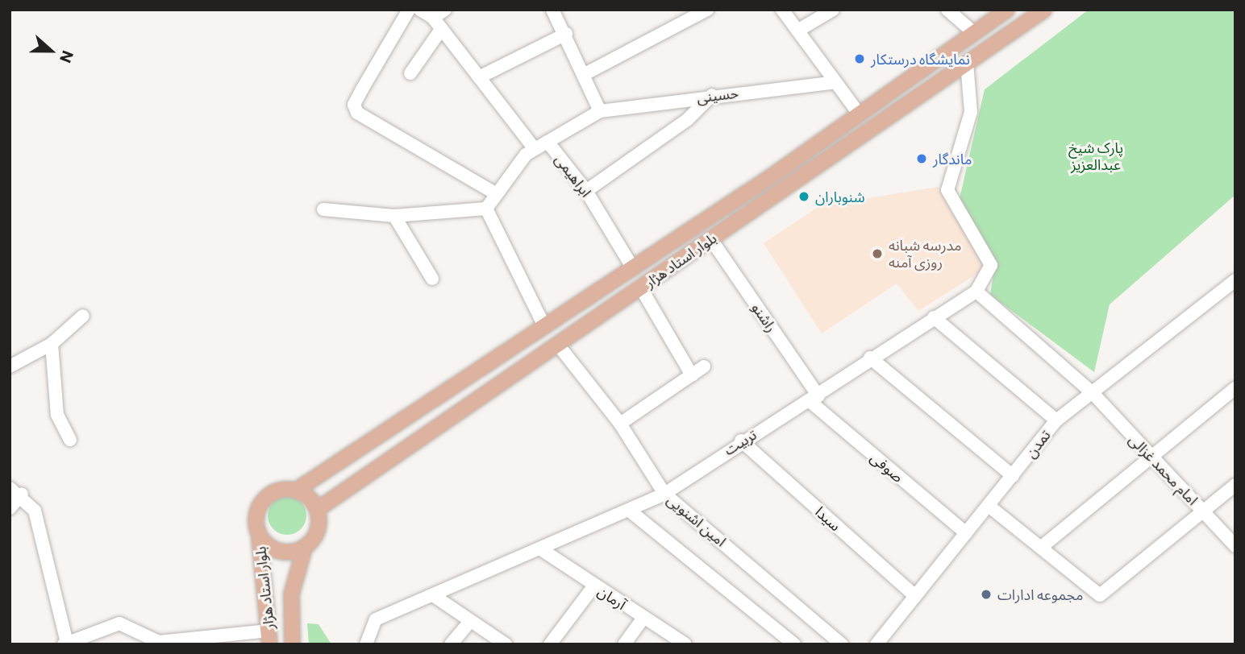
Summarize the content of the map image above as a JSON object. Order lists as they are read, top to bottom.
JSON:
{
  "streets": {
    "main road": ["بلوار استاد هژار"],
    "street": [
      "حسینی",
      "ابراهیمی",
      "راشنو",
      "تربیت",
      "تمدن",
      "صوفی",
      "امام محمد غزالی",
      "سیدا",
      "امین اشنویی",
      "آرمان"
    ]
  },
  "crossings": [
    ["حسینی", "ابراهیمی"],
    ["ابراهیمی", "بلوار استاد هژار"],
    ["بلوار استاد هژار", "راشنو"],
    ["بلوار استاد هژار", "امین اشنویی"],
    ["راشنو", "تربیت"],
    ["راشنو", "صوفی"],
    ["تربیت", "صوفی"],
    ["تربیت", "سیدا"],
    ["تربیت", "امین اشنویی"],
    ["تربیت", "آرمان"],
    ["تمدن", "صوفی"],
    ["تمدن", "امام محمد غزالی"],
    ["تمدن", "سیدا"]
  ],
  "parks": ["پارک شیخ عبدالعزیز"],
  "places": [
    "نمایشگاه درستکار",
    "ماندگار",
    "شنوباران",
    "مدرسه شبانه روزی آمنه",
    "مجموعه ادارات"
  ],
  "north": "right"
}
